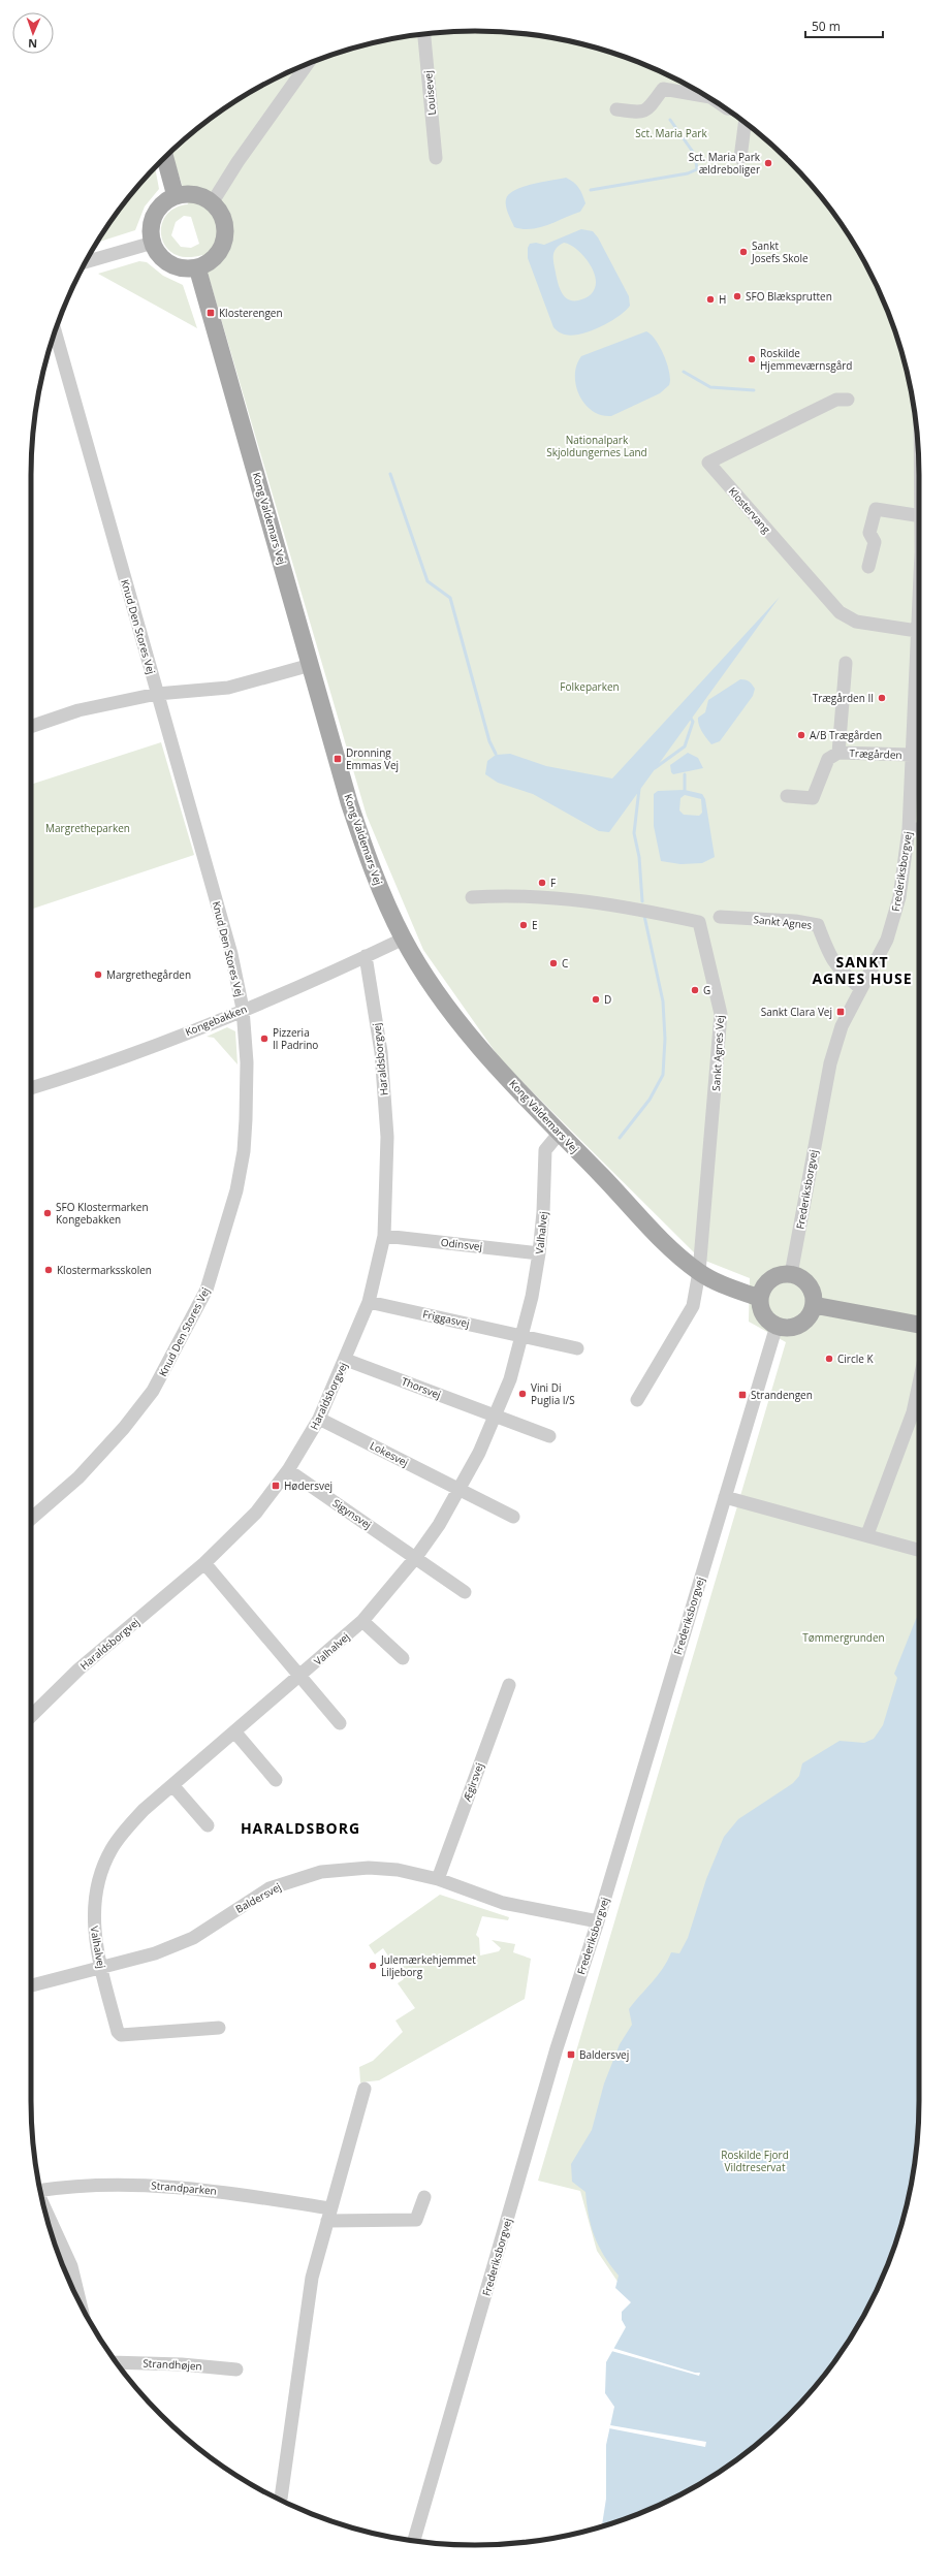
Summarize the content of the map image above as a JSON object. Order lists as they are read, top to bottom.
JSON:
{
  "streets": {
    "main road": ["Kong Valdemars Vej"],
    "street": [
      "Louisevej",
      "Klostervang",
      "Knud Den Stores Vej",
      "Trægården",
      "Frederiksborgvej",
      "Sankt Agnes",
      "Kongebakken",
      "Sankt Agnes Vej",
      "Haraldsborgvej",
      "Valhalvej",
      "Odinsvej",
      "Friggasvej",
      "Thorsvej",
      "Lokesvej",
      "Sigynsvej",
      "Ægirsvej",
      "Baldersvej",
      "Strandparken",
      "Strandhøjen"
    ]
  },
  "crossings": [
    ["Klostervang", "Frederiksborgvej"],
    ["Kong Valdemars Vej", "Frederiksborgvej"],
    ["Kong Valdemars Vej", "Kongebakken"],
    ["Kong Valdemars Vej", "Sankt Agnes Vej"],
    ["Kong Valdemars Vej", "Valhalvej"],
    ["Knud Den Stores Vej", "Kongebakken"],
    ["Trægården", "Frederiksborgvej"],
    ["Frederiksborgvej", "Sankt Agnes"],
    ["Frederiksborgvej", "Baldersvej"],
    ["Kongebakken", "Haraldsborgvej"],
    ["Haraldsborgvej", "Odinsvej"],
    ["Haraldsborgvej", "Friggasvej"],
    ["Haraldsborgvej", "Thorsvej"],
    ["Haraldsborgvej", "Lokesvej"],
    ["Haraldsborgvej", "Sigynsvej"],
    ["Valhalvej", "Odinsvej"],
    ["Valhalvej", "Friggasvej"],
    ["Valhalvej", "Thorsvej"],
    ["Valhalvej", "Lokesvej"],
    ["Valhalvej", "Sigynsvej"],
    ["Valhalvej", "Baldersvej"],
    ["Ægirsvej", "Baldersvej"]
  ],
  "districts": ["SANKT AGNES HUSE", "HARALDSBORG"],
  "parks": [
    "Sct. Maria Park",
    "Nationalpark Skjoldungernes Land",
    "Folkeparken",
    "Margretheparken",
    "Tømmergrunden",
    "Roskilde Fjord Vildtreservat"
  ],
  "places": {
    "other": [
      "Sct. Maria Park ældreboliger",
      "Sankt Josefs Skole",
      "SFO Blæksprutten",
      "H",
      "Roskilde Hjemmeværnsgård",
      "Trægården II",
      "A/B Trægården",
      "F",
      "E",
      "C",
      "Margrethegården",
      "G",
      "D",
      "Pizzeria Il Padrino",
      "SFO Klostermarken Kongebakken",
      "Klostermarksskolen",
      "Circle K",
      "Vini Di Puglia I/S",
      "Julemærkehjemmet Liljeborg"
    ],
    "transit": [
      "Klosterengen",
      "Dronning Emmas Vej",
      "Sankt Clara Vej",
      "Strandengen",
      "Hødersvej",
      "Baldersvej"
    ]
  },
  "scale_bar": "50 m",
  "north": "bottom"
}
